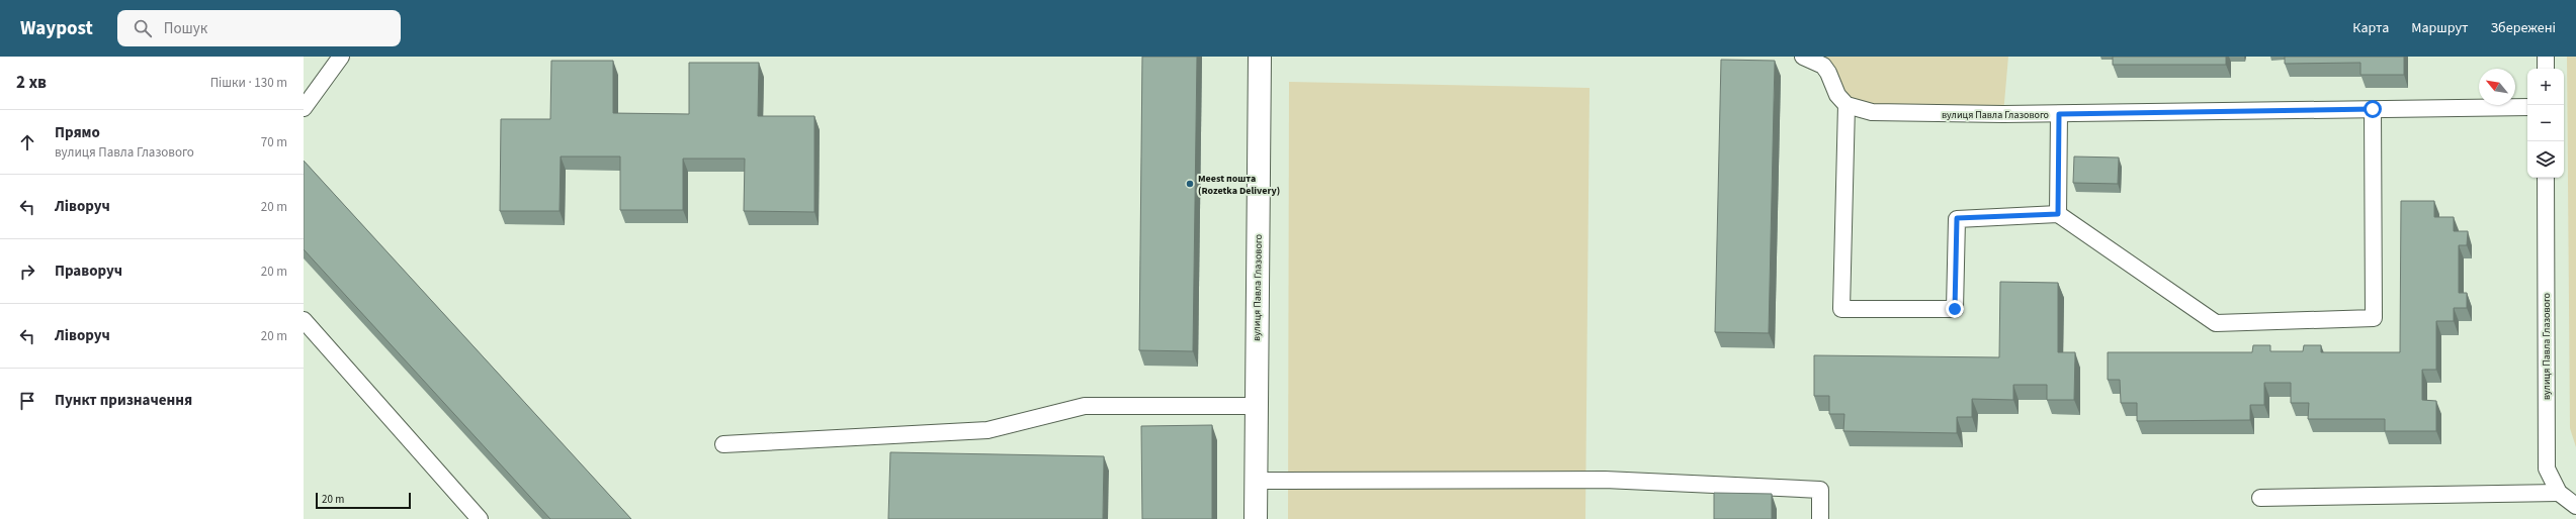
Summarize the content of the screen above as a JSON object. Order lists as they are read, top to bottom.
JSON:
{
  "streets": {
    "street": ["вулиця Павла Глазового"]
  },
  "places": ["Meest пошта (Rozetka Delivery)"],
  "scale_bar": "20 m",
  "north": "top left",
  "page": {
    "header": "Waypost",
    "search": "Пошук",
    "nav": ["Карта", "Маршрут", "Збережені"],
    "heading": ["2 хв", "Пішки · 130 m"],
    "map_buttons": ["+", "−"],
    "list": [
      ["Прямо", "вулиця Павла Глазового", "70 m"],
      ["Ліворуч", "20 m"],
      ["Праворуч", "20 m"],
      ["Ліворуч", "20 m"],
      "Пункт призначення"
    ],
    "scale": "20 m"
  }
}
